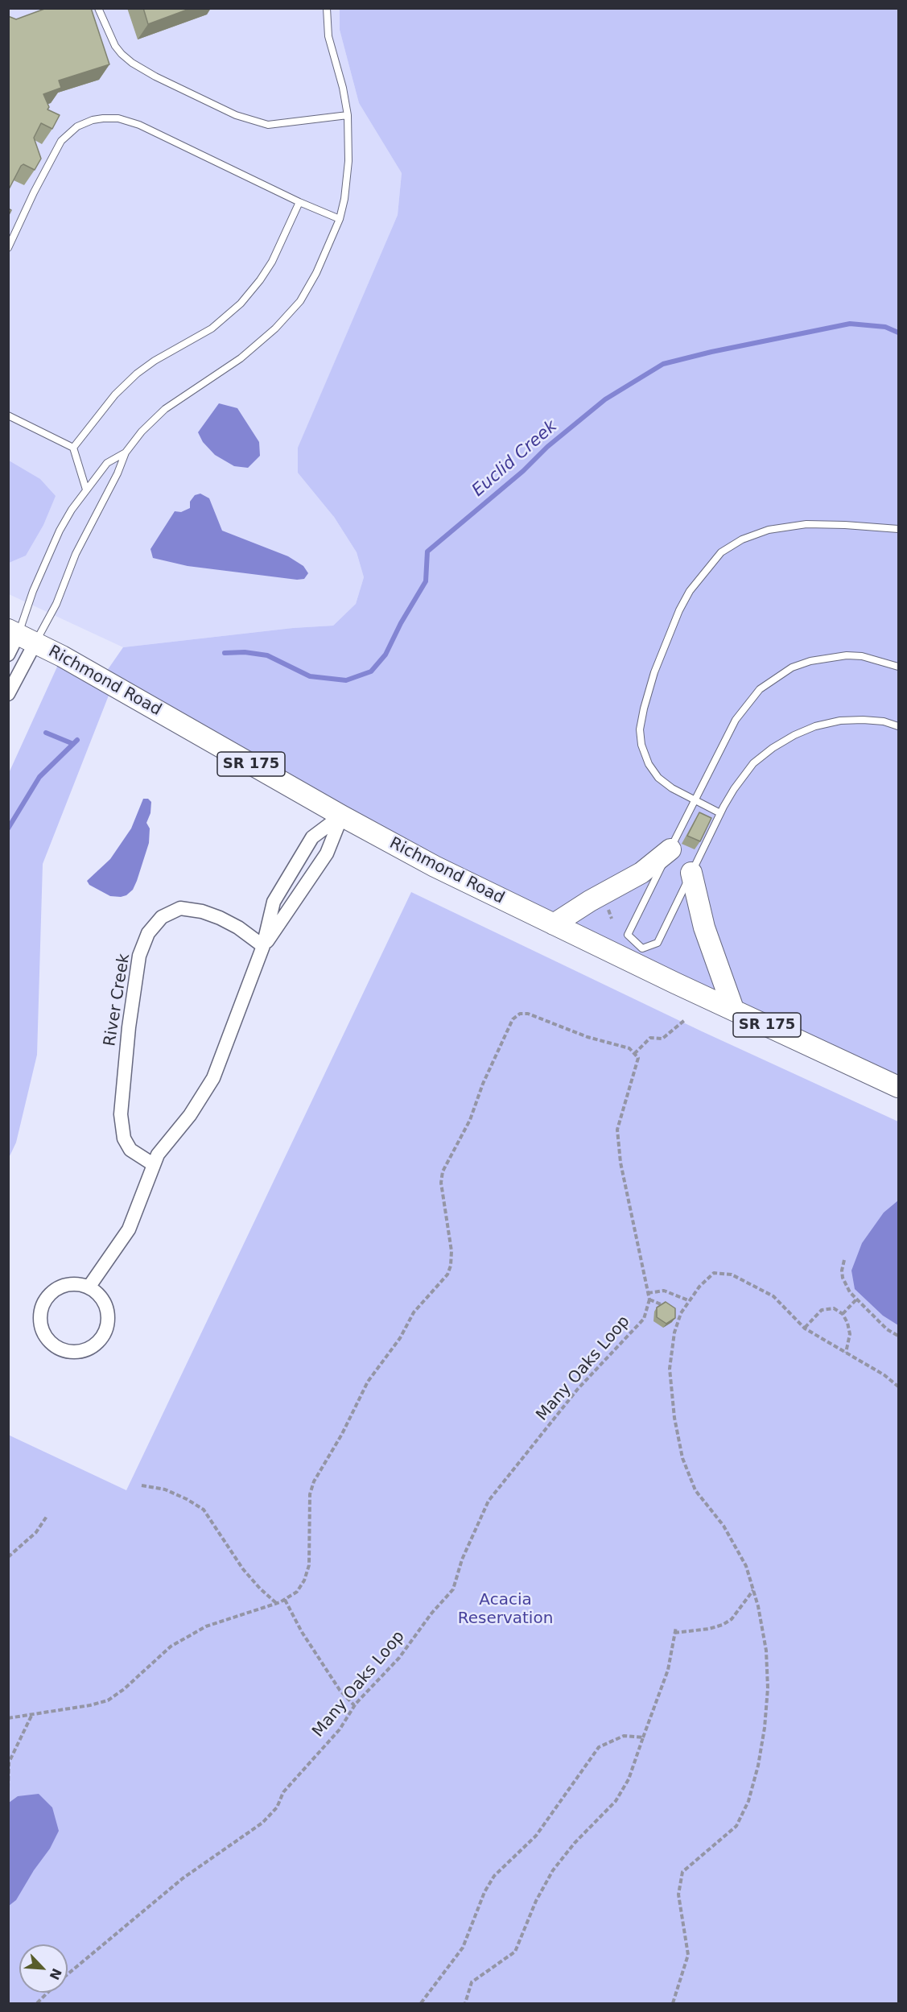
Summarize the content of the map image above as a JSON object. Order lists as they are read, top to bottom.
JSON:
{
  "streets": {
    "main road": ["Richmond Road", "SR 175"],
    "street": ["River Creek"],
    "path": ["Many Oaks Loop"]
  },
  "water": ["Euclid Creek"],
  "parks": ["Acacia Reservation"],
  "north": "bottom right"
}
